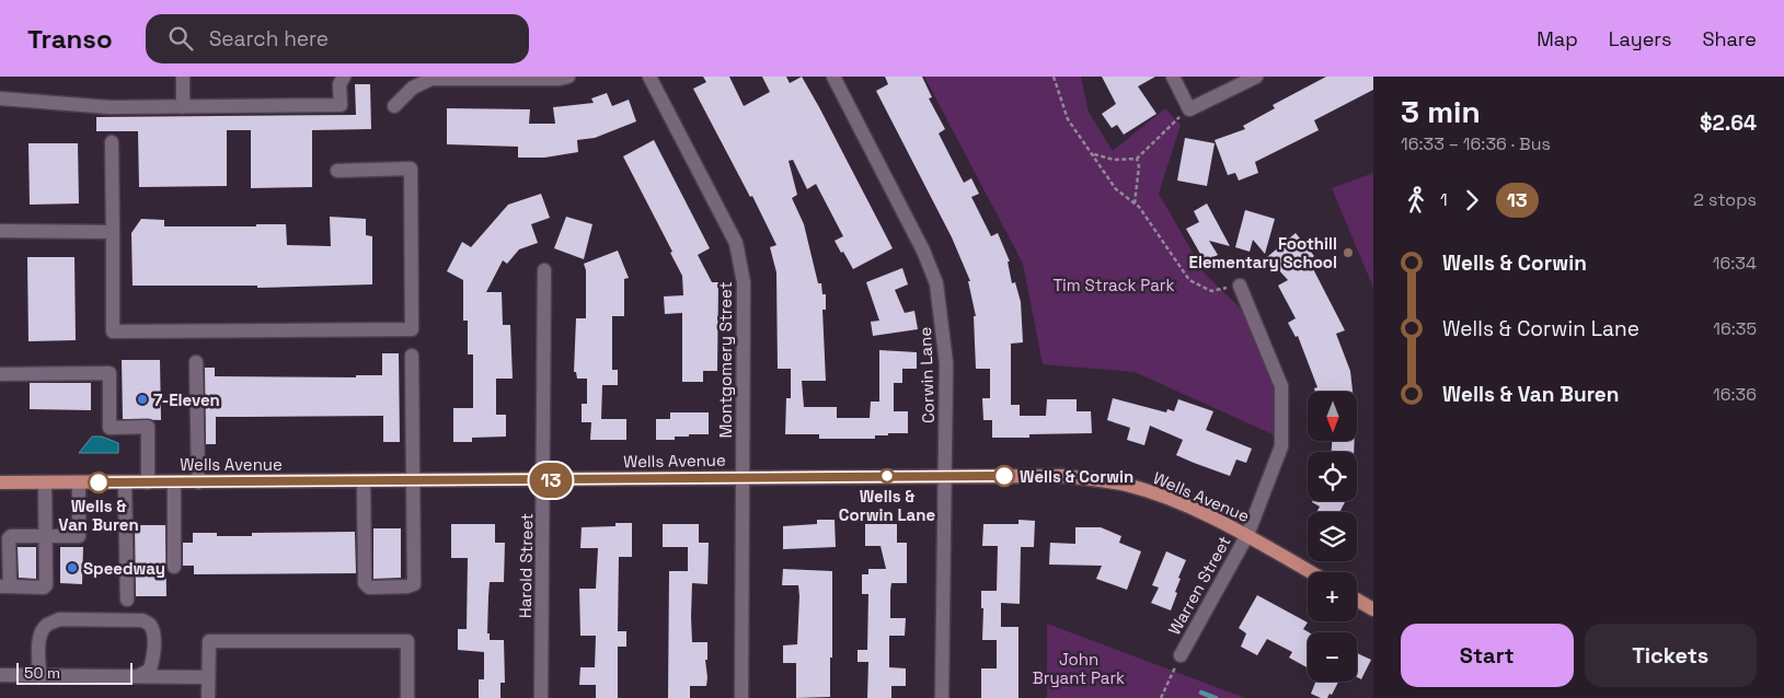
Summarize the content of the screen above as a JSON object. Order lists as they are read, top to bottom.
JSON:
{
  "streets": {
    "main road": ["Wells Avenue"],
    "street": [
      "Montgomery Street",
      "Corwin Lane",
      "Harold Street",
      "Warren Street"
    ]
  },
  "crossings": [
    ["Montgomery Street", "Wells Avenue"],
    ["Corwin Lane", "Wells Avenue"],
    ["Wells Avenue", "Harold Street"],
    ["Wells Avenue", "Warren Street"]
  ],
  "parks": ["Tim Strack Park", "John Bryant Park"],
  "places": [
    "Foothill Elementary School",
    "7-Eleven",
    "Wells & Corwin Lane",
    "Wells & Corwin",
    "Wells & Van Buren",
    "Speedway"
  ],
  "lines": ["bus line 13"],
  "scale_bar": "50 m",
  "north": "bottom",
  "page": {
    "header": "Transo",
    "search": "Search here",
    "nav": ["Map", "Layers", "Share"],
    "on_map": "13",
    "heading": ["3 min", "16:33 – 16:36 · Bus", "$2.64"],
    "legs": ["1", "13", "2 stops"],
    "list": [
      {
        "name": "Wells & Corwin",
        "value": "16:34"
      },
      {
        "name": "Wells & Corwin Lane",
        "value": "16:35"
      },
      {
        "name": "Wells & Van Buren",
        "value": "16:36"
      }
    ],
    "map_buttons": ["+", "−"],
    "buttons": ["Start", "Tickets"],
    "scale": "50 m"
  }
}
